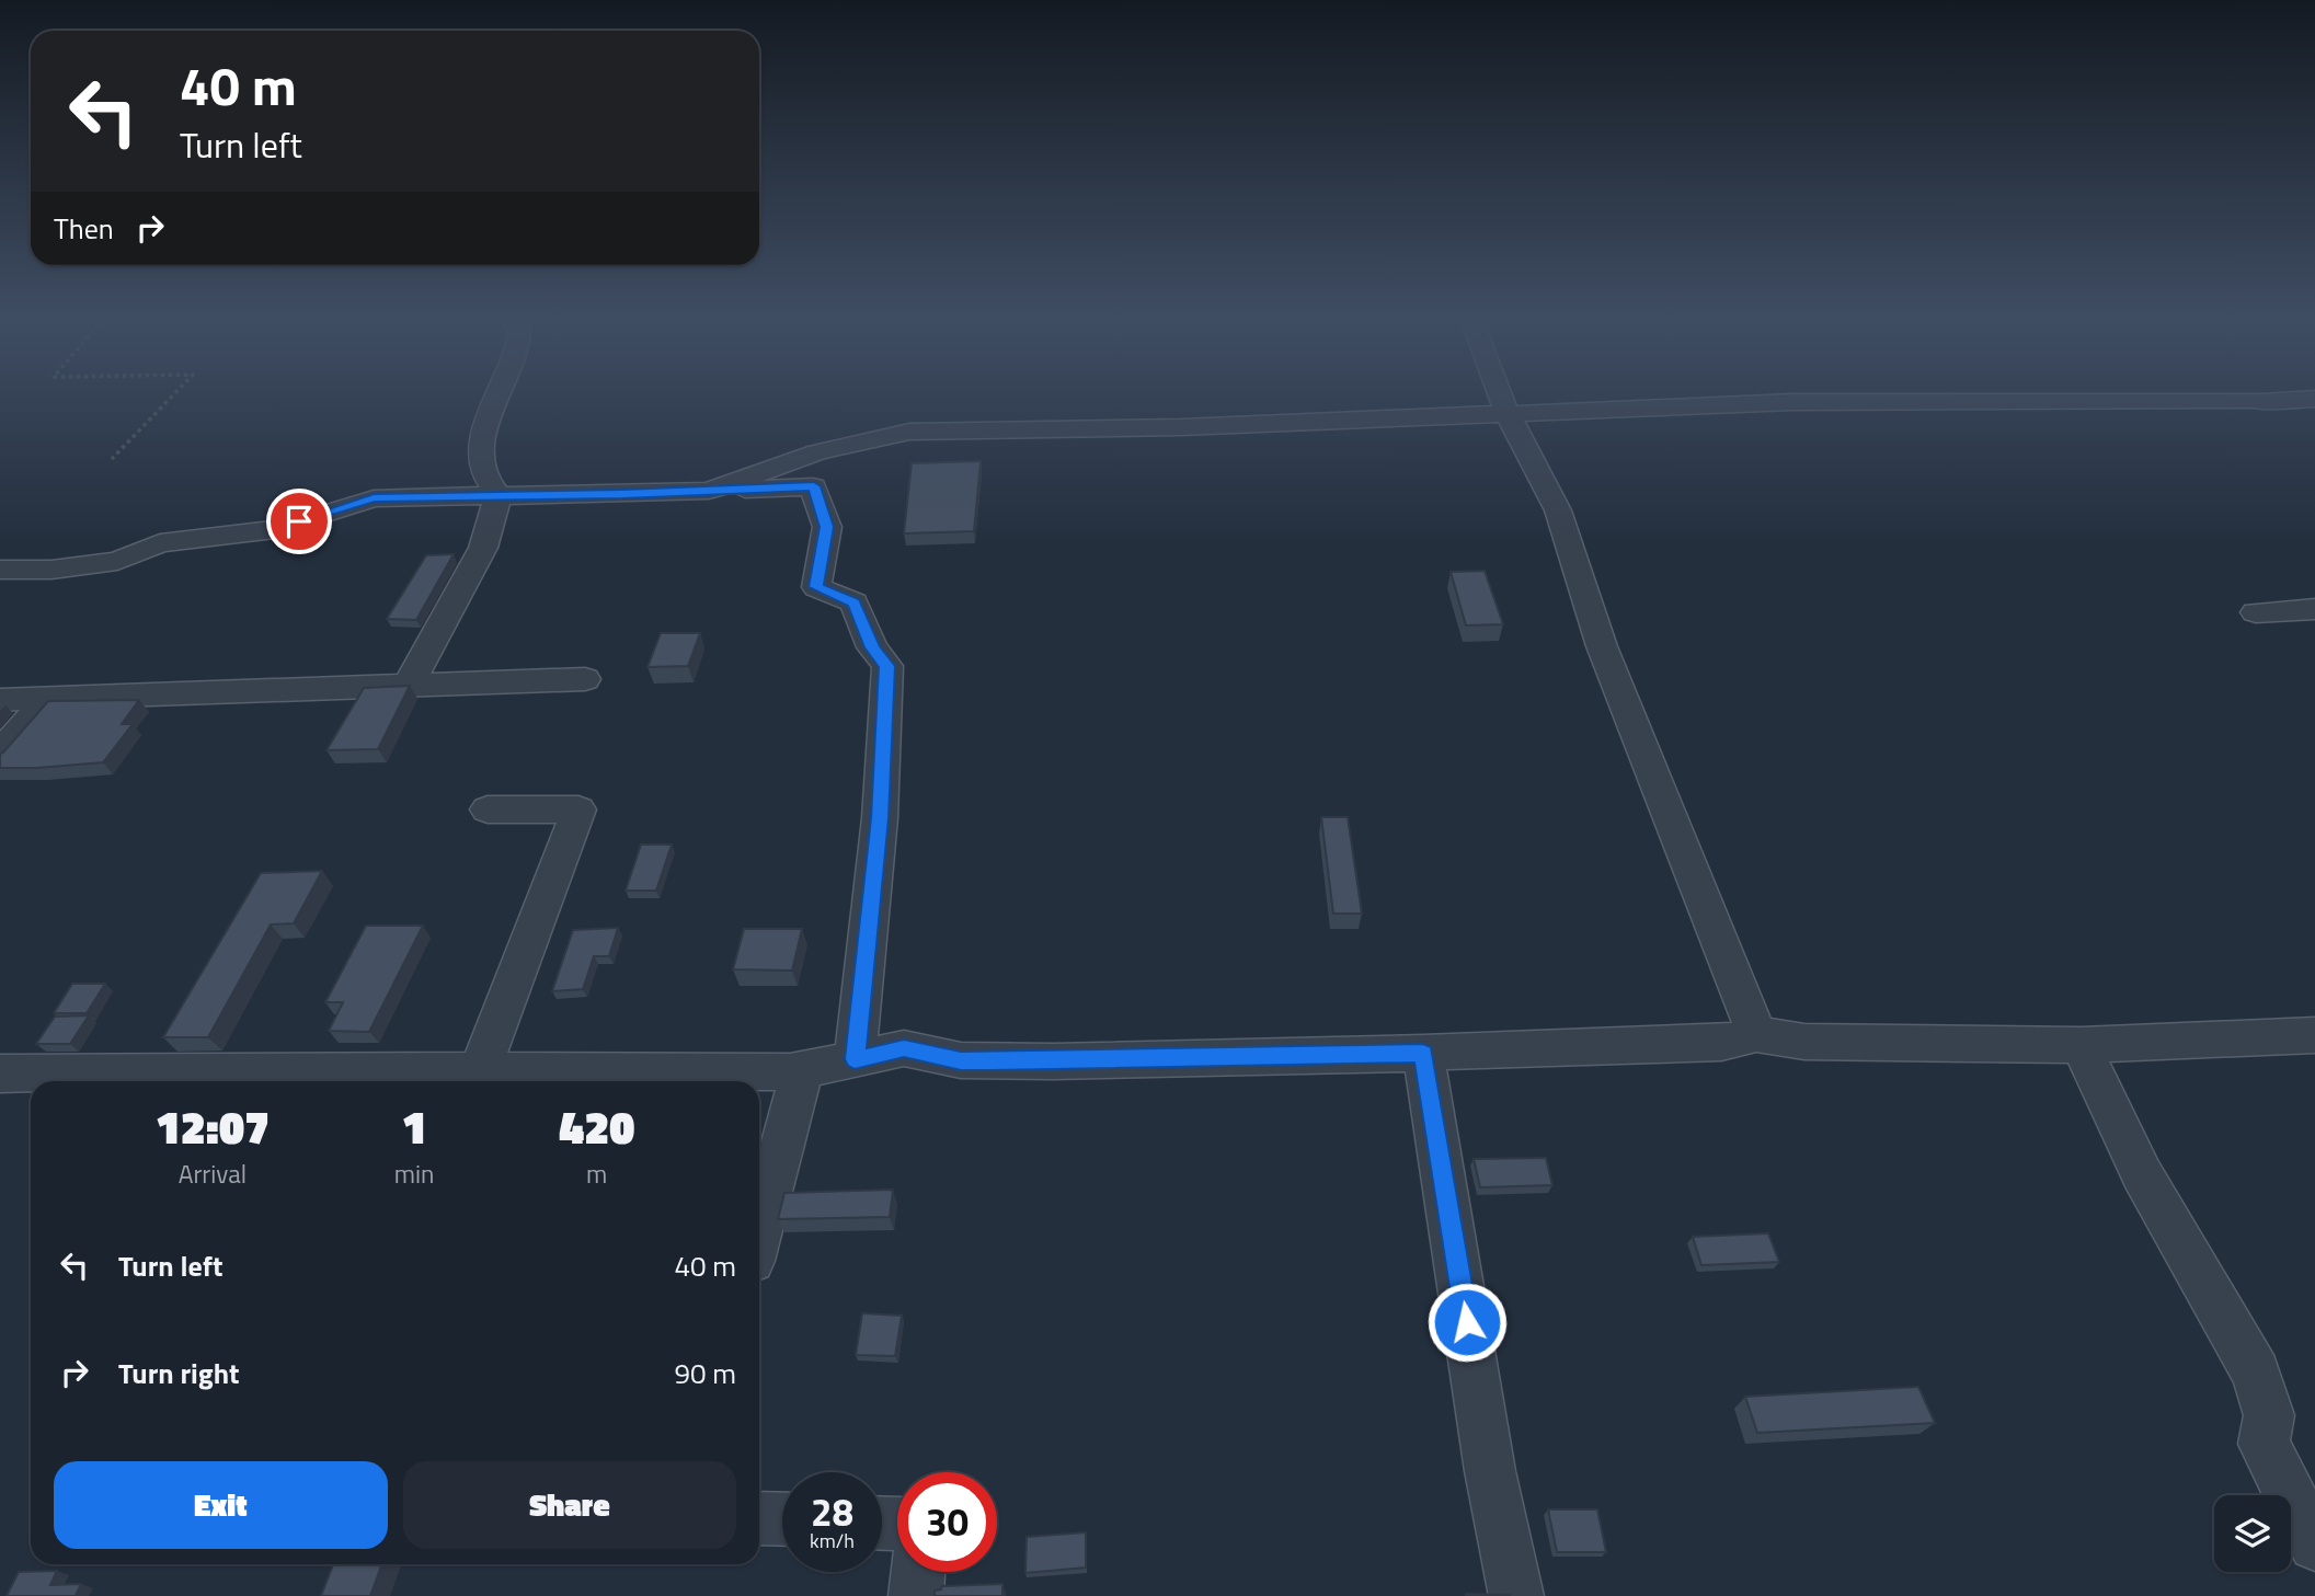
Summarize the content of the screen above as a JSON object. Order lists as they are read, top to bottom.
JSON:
{
  "page": {
    "turn": ["40 m", "Turn left"],
    "then": "Then",
    "eta": [
      "12:07",
      "Arrival",
      "1",
      "min",
      "420",
      "m"
    ],
    "list": [
      {
        "name": "Turn left",
        "value": "40 m"
      },
      {
        "name": "Turn right",
        "value": "90 m"
      }
    ],
    "buttons": ["Exit", "Share"],
    "speed": "28 km/h",
    "limit": "30"
  }
}
